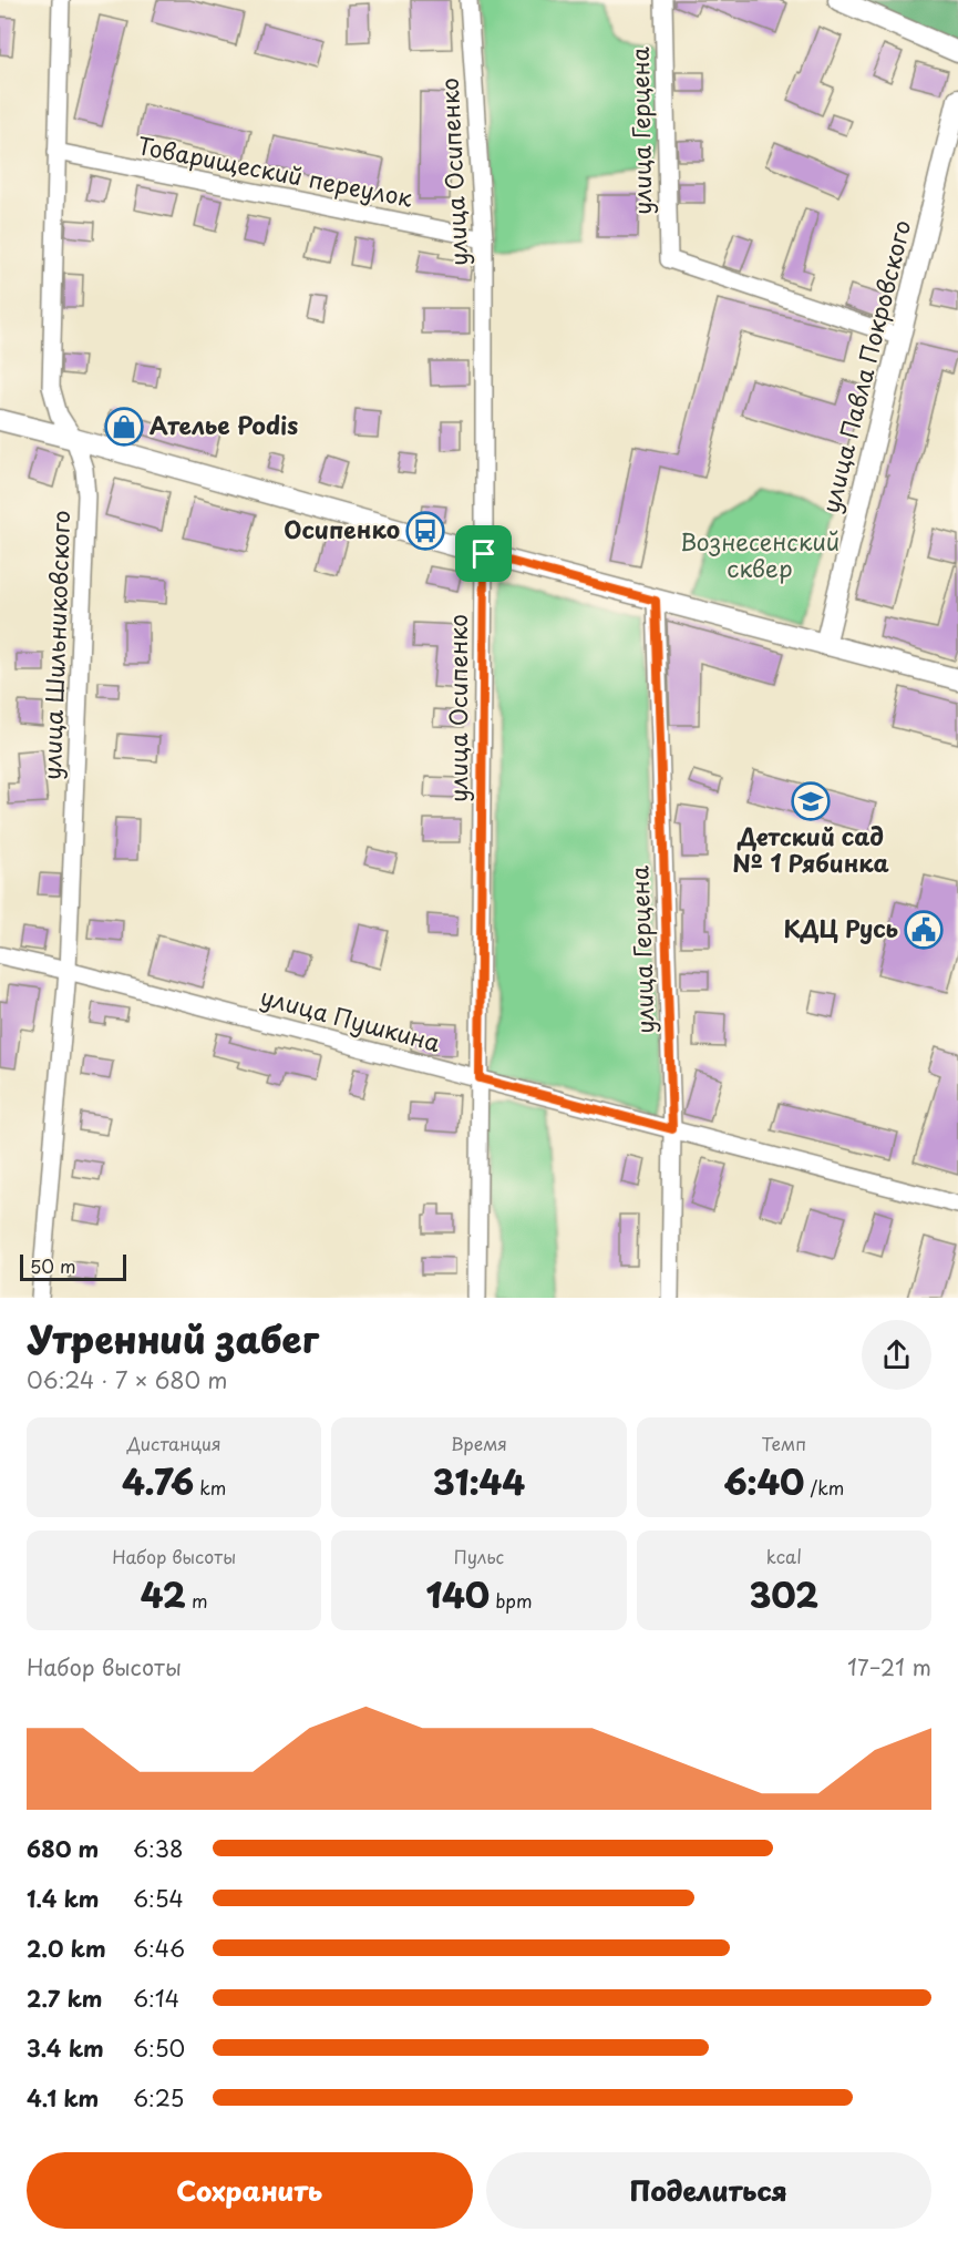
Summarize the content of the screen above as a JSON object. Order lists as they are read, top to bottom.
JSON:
{
  "streets": {
    "street": [
      "улица Герцена",
      "улица Осипенко",
      "Товарищеский переулок",
      "улица Павла Покровского",
      "улица Шильниковского",
      "улица Пушкина"
    ]
  },
  "crossings": [
    ["улица Герцена", "улица Павла Покровского"],
    ["улица Герцена", "улица Пушкина"],
    ["улица Осипенко", "Товарищеский переулок"],
    ["улица Осипенко", "улица Пушкина"],
    ["Товарищеский переулок", "улица Шильниковского"],
    ["улица Шильниковского", "улица Пушкина"]
  ],
  "parks": ["Вознесенский сквер"],
  "places": {
    "shop": ["Ателье Podis"],
    "bus stop": ["Осипенко"],
    "school or university": ["Детский сад № 1 Рябинка"],
    "public building": ["КДЦ Русь"]
  },
  "scale_bar": "50 m",
  "page": {
    "scale": "50 m",
    "heading": ["Утренний забег", "06:24 · 7 × 680 m"],
    "stats": [
      ["Дистанция", "4.76 km"],
      ["Время", "31:44"],
      ["Темп", "6:40 /km"],
      ["Набор высоты", "42 m"],
      ["Пульс", "140 bpm"],
      ["kcal", "302"]
    ],
    "chart": ["Набор высоты", "17–21 m"],
    "list": [
      {
        "name": "680 m",
        "note": "6:38"
      },
      {
        "name": "1.4 km",
        "note": "6:54"
      },
      {
        "name": "2.0 km",
        "note": "6:46"
      },
      {
        "name": "2.7 km",
        "note": "6:14"
      },
      {
        "name": "3.4 km",
        "note": "6:50"
      },
      {
        "name": "4.1 km",
        "note": "6:25"
      }
    ],
    "buttons": ["Сохранить", "Поделиться"]
  }
}
